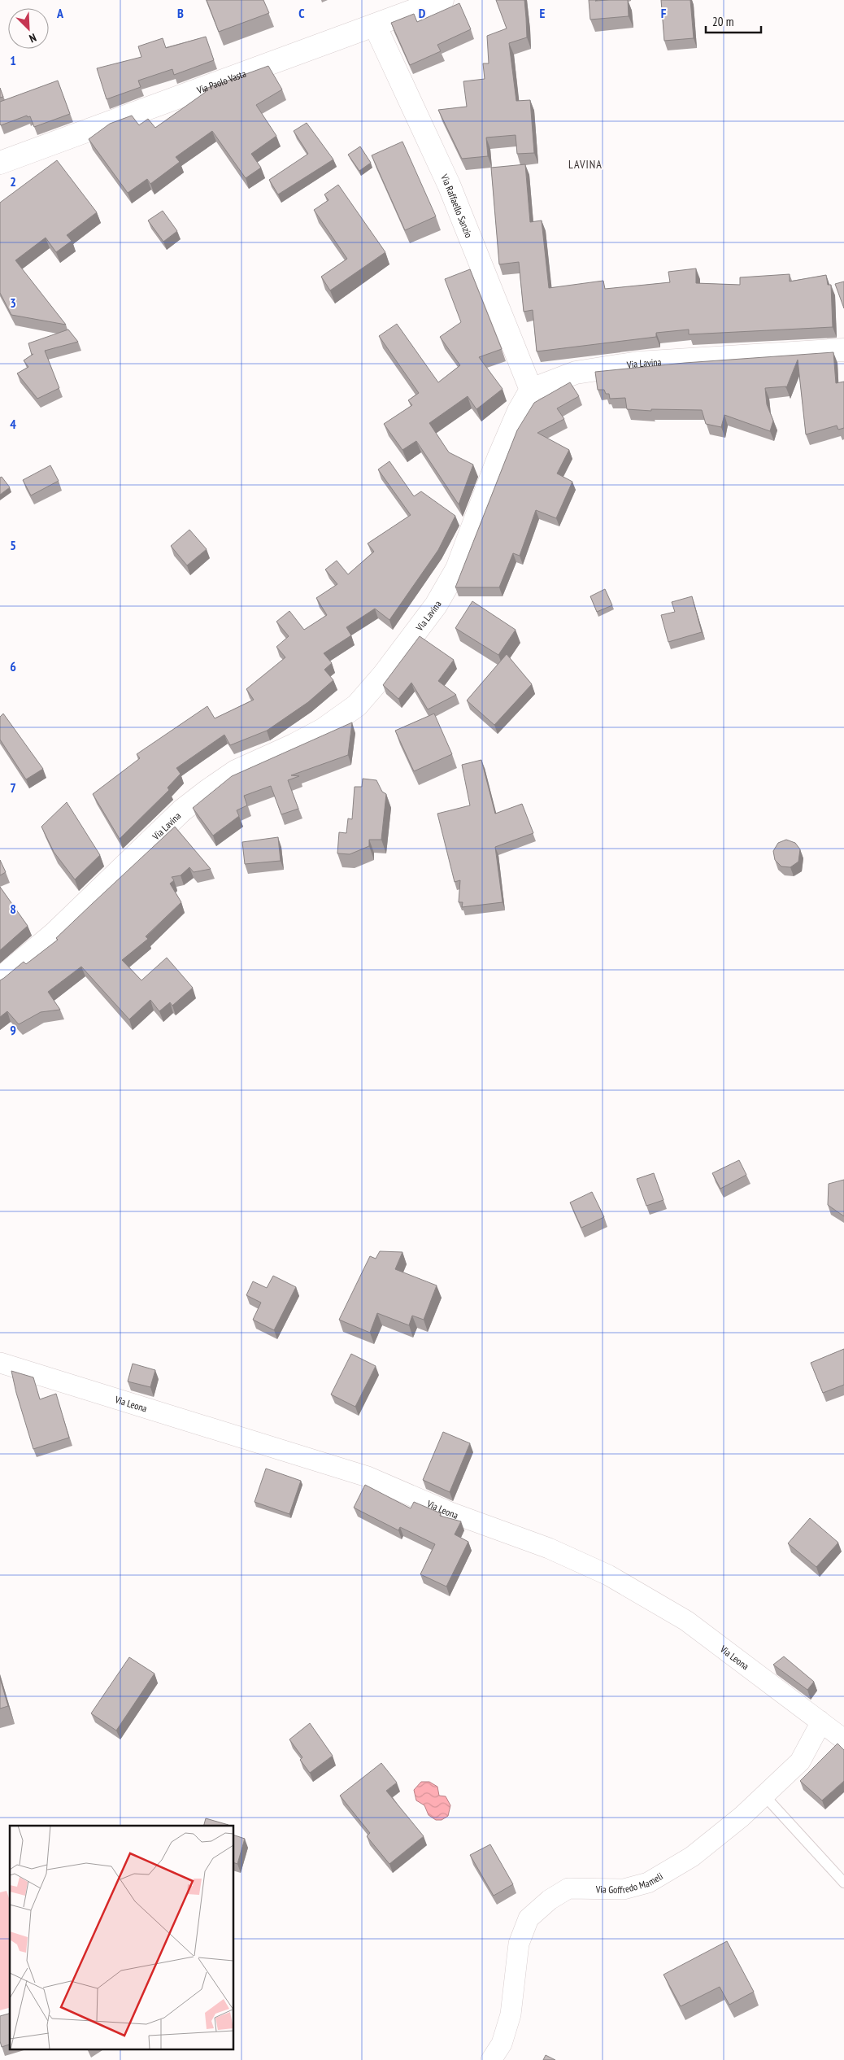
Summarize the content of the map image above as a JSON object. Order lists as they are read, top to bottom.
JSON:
{
  "streets": {
    "street": [
      "Via Paolo Vasta",
      "Via Raffaello Sanzio",
      "Via Lavina",
      "Via Leona",
      "Via Goffredo Mameli"
    ]
  },
  "crossings": [
    ["Via Paolo Vasta", "Via Raffaello Sanzio"],
    ["Via Raffaello Sanzio", "Via Lavina"],
    ["Via Leona", "Via Goffredo Mameli"]
  ],
  "districts": ["LAVINA"],
  "scale_bar": "20 m",
  "north": "bottom right",
  "grid": {
    "columns": [
      "A",
      "B",
      "C",
      "D",
      "E",
      "F"
    ],
    "rows": [
      "1",
      "2",
      "3",
      "4",
      "5",
      "6",
      "7",
      "8",
      "9"
    ]
  }
}
